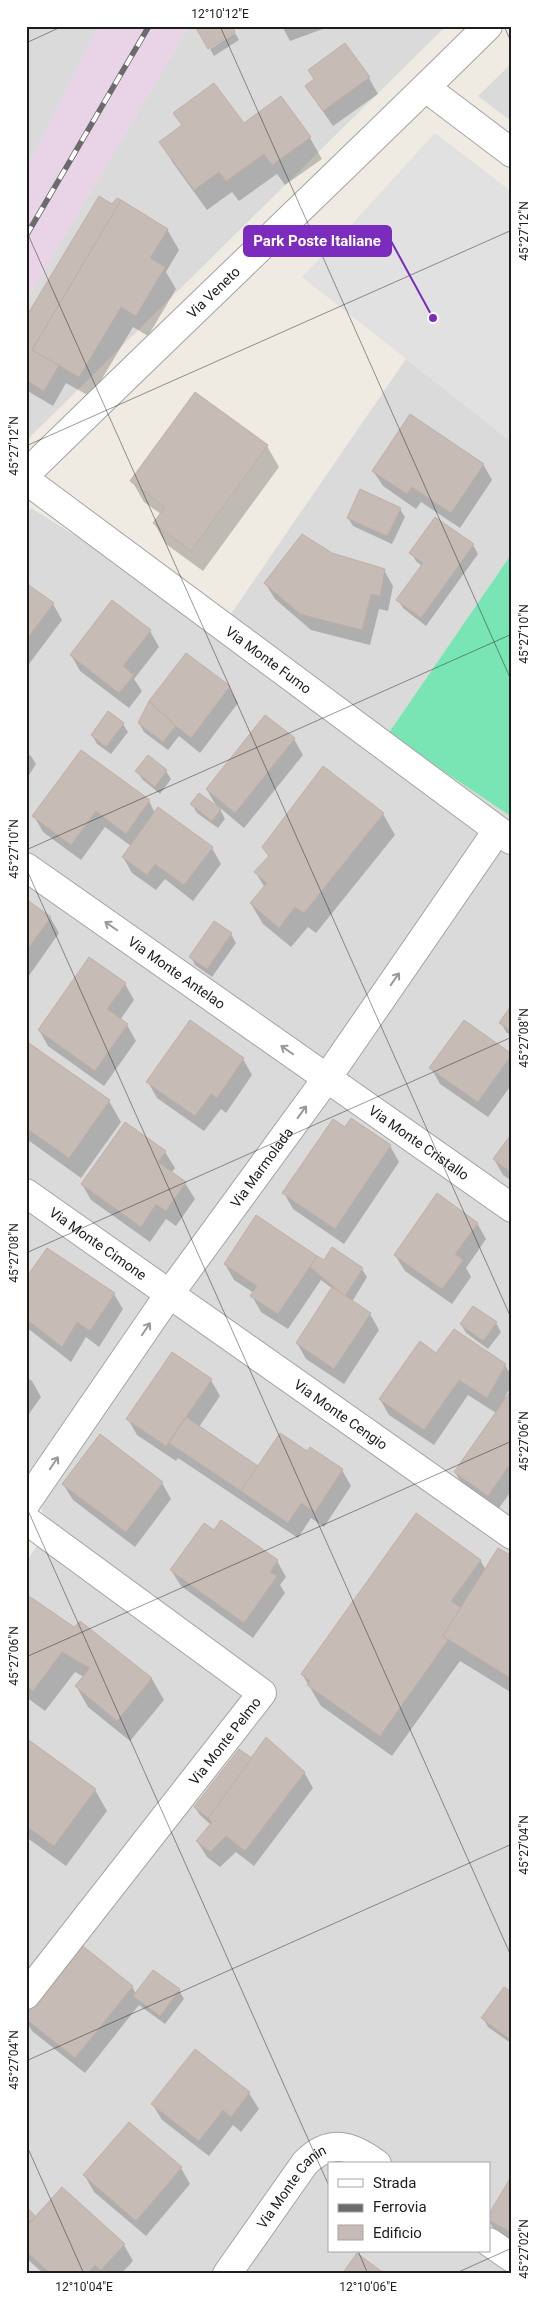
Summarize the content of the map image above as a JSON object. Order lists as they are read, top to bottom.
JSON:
{
  "streets": {
    "street": [
      "Via Veneto",
      "Via Monte Fumo",
      "Via Monte Antelao",
      "Via Monte Cristallo",
      "Via Marmolada",
      "Via Monte Cimone",
      "Via Monte Cengio",
      "Via Monte Pelmo",
      "Via Monte Canin"
    ]
  },
  "crossings": [
    ["Via Monte Fumo", "Via Marmolada"],
    ["Via Monte Antelao", "Via Monte Cristallo"],
    ["Via Monte Antelao", "Via Marmolada"],
    ["Via Monte Cristallo", "Via Marmolada"],
    ["Via Marmolada", "Via Monte Cimone"],
    ["Via Marmolada", "Via Monte Cengio"],
    ["Via Monte Cimone", "Via Monte Cengio"]
  ],
  "one_way": ["Via Monte Antelao", "Via Marmolada"],
  "places": ["Park Poste Italiane"],
  "legend": ["Strada", "Ferrovia", "Edificio"],
  "coordinates": [
    "12°10'12\"E",
    "45°27'12\"N",
    "45°27'10\"N",
    "45°27'08\"N",
    "45°27'06\"N",
    "45°27'04\"N",
    "45°27'02\"N",
    "12°10'04\"E",
    "12°10'06\"E"
  ]
}
